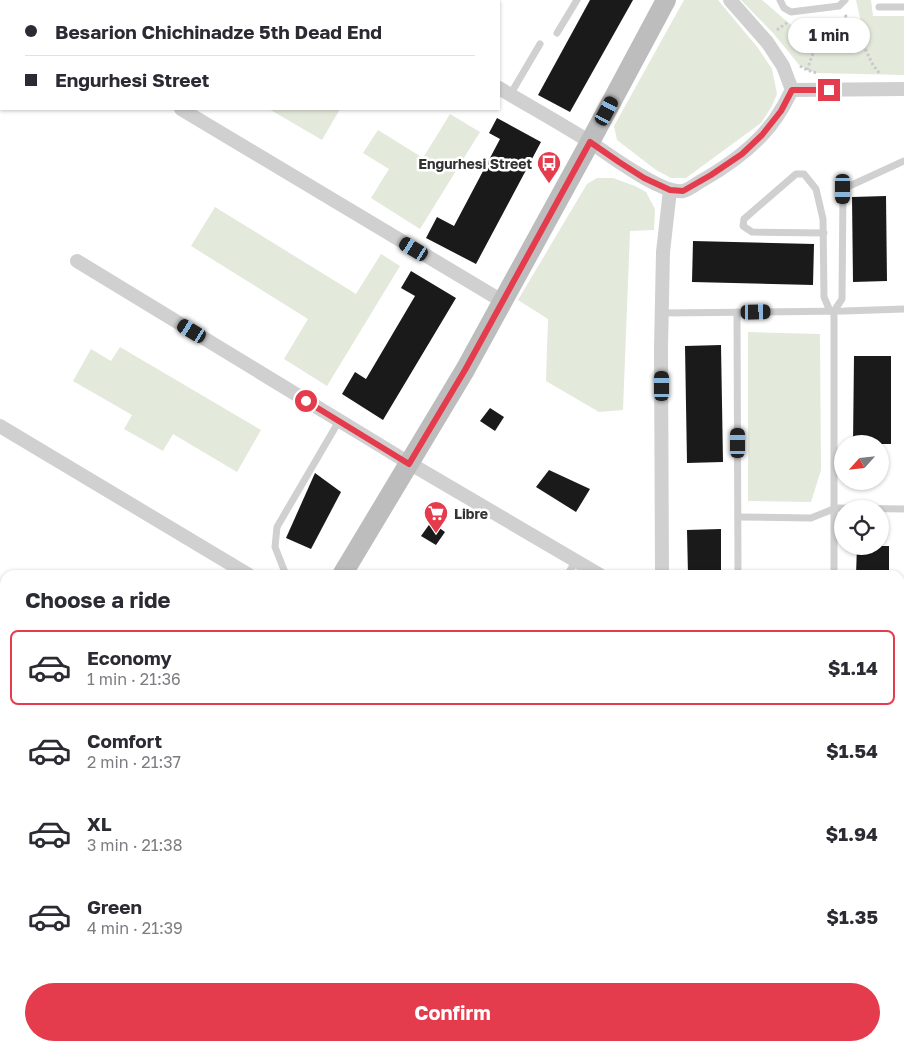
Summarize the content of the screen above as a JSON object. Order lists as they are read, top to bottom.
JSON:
{
  "places": {
    "bus stop": ["Engurhesi Street"],
    "supermarket": ["Libre"]
  },
  "north": "bottom left",
  "page": {
    "banner": ["Besarion Chichinadze 5th Dead End", "Engurhesi Street"],
    "bubble": "1 min",
    "heading": "Choose a ride",
    "list": [
      {
        "name": "Economy",
        "note": "1 min · 21:36",
        "value": "$1.14"
      },
      {
        "name": "Comfort",
        "note": "2 min · 21:37",
        "value": "$1.54"
      },
      {
        "name": "XL",
        "note": "3 min · 21:38",
        "value": "$1.94"
      },
      {
        "name": "Green",
        "note": "4 min · 21:39",
        "value": "$1.35"
      }
    ],
    "buttons": "Confirm"
  }
}
